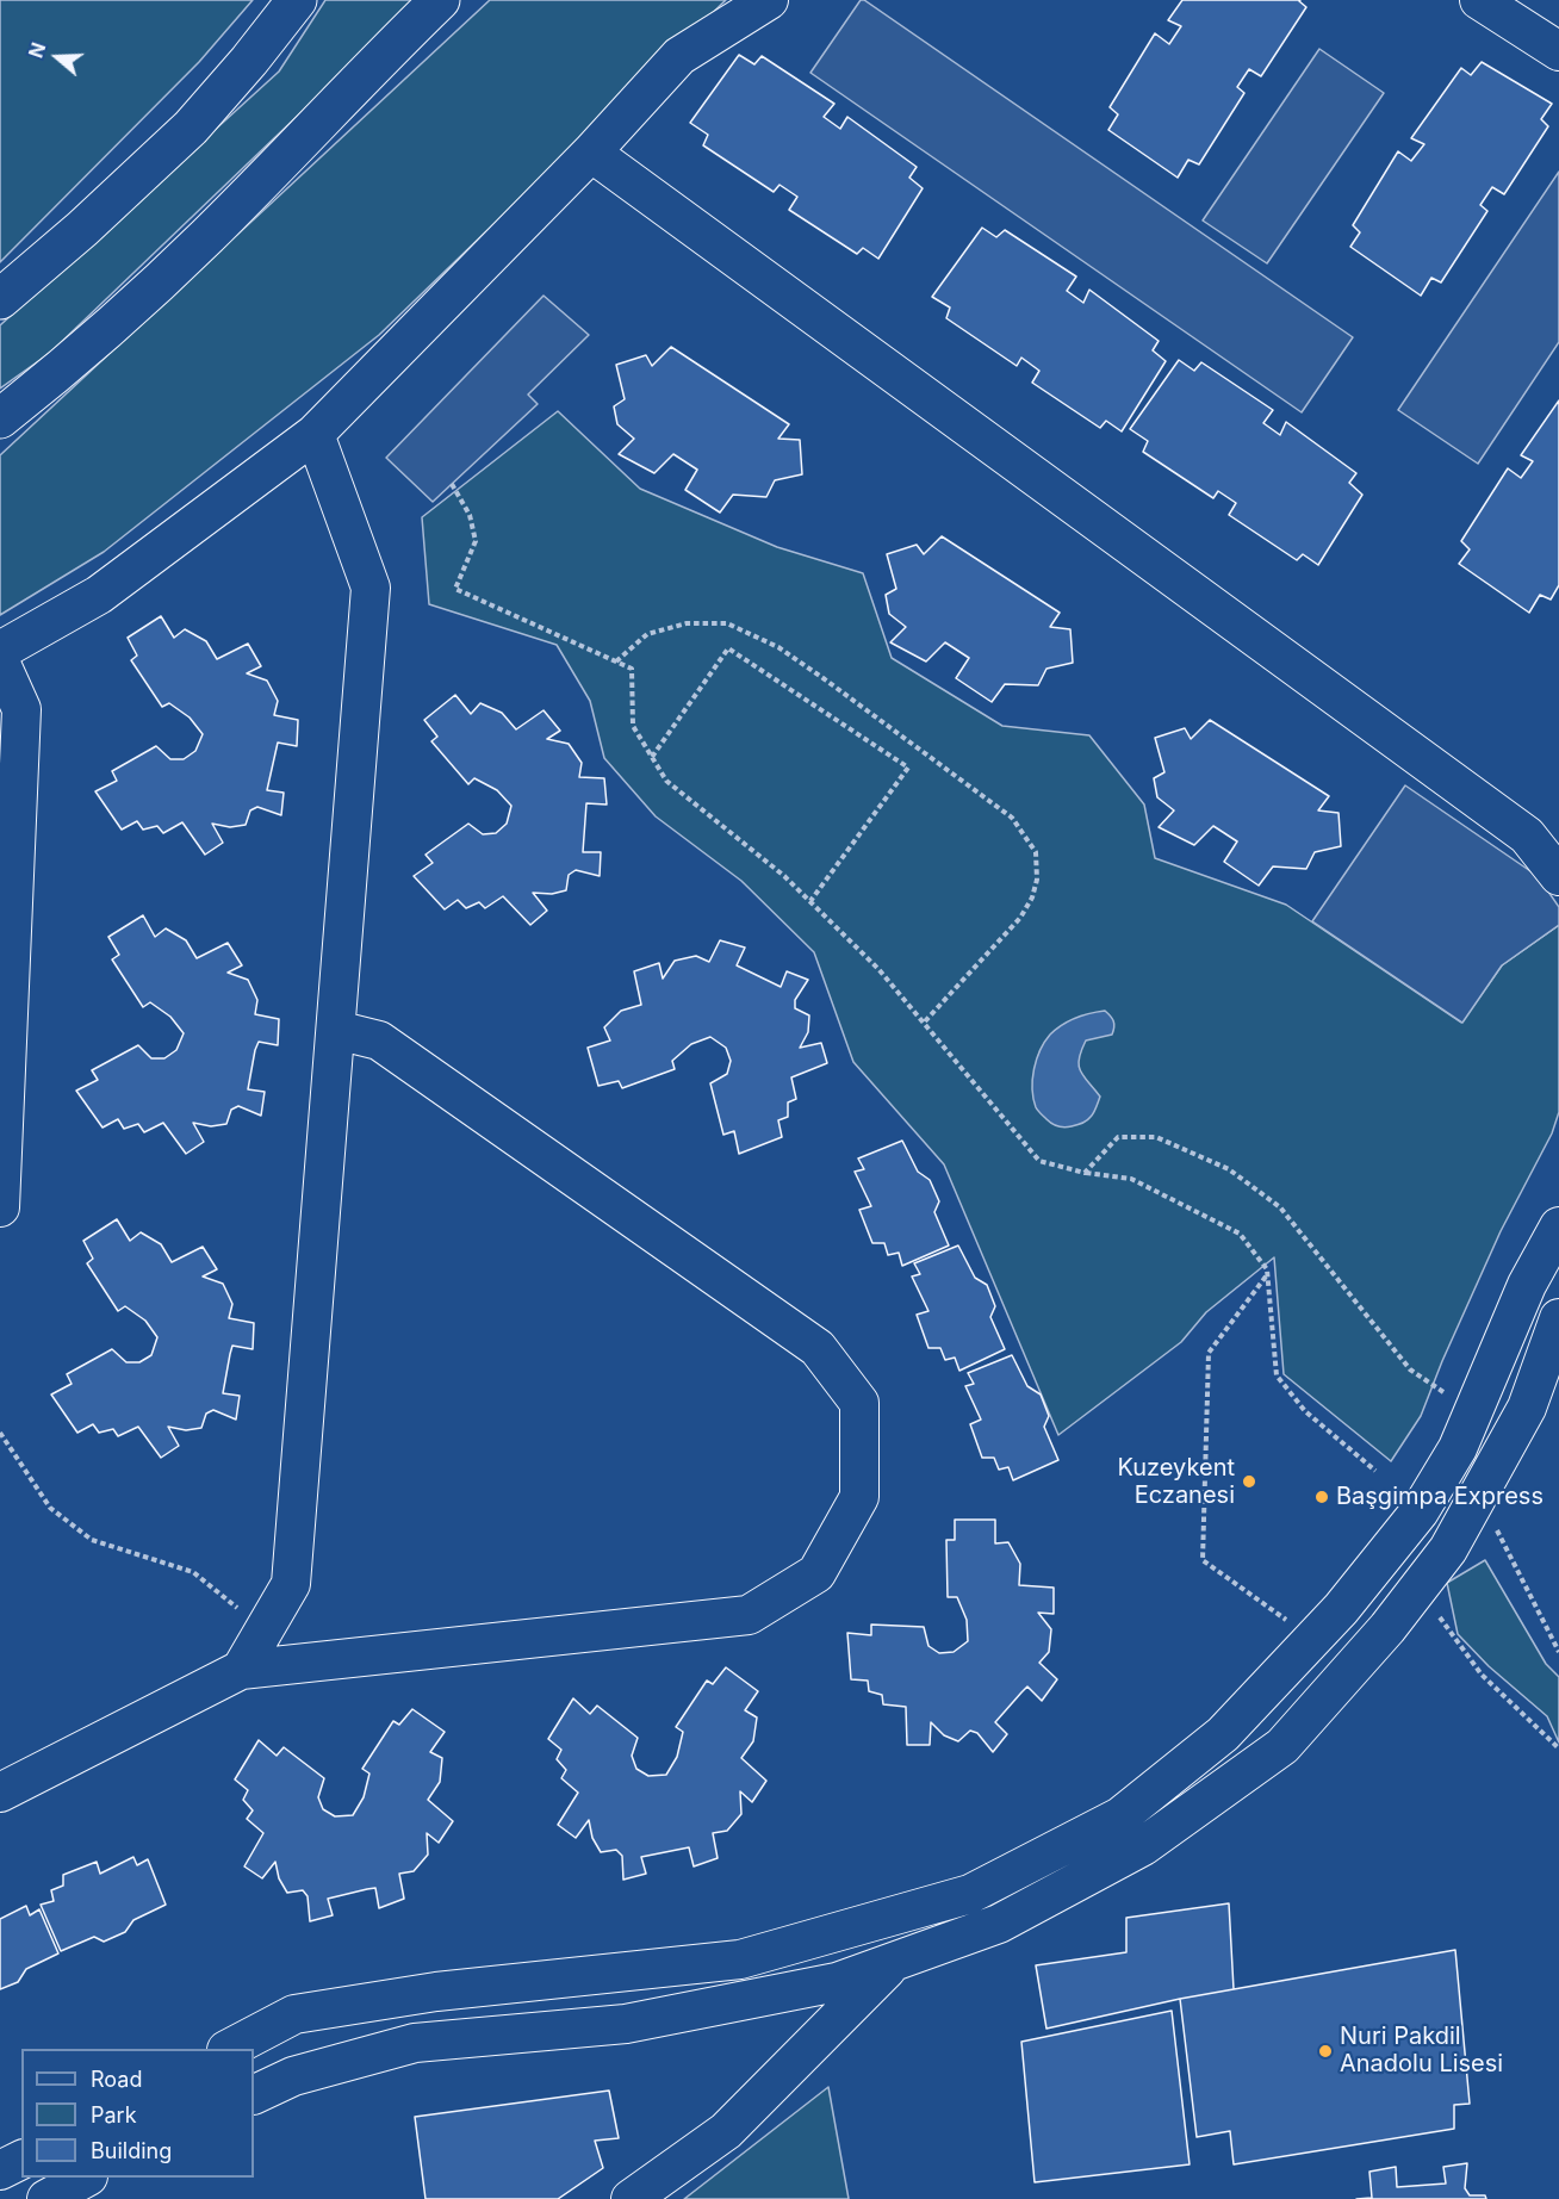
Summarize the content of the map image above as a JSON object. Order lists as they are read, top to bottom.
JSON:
{
  "places": ["Kuzeykent Eczanesi", "Başgimpa Express", "Nuri Pakdil Anadolu Lisesi"],
  "legend": ["Road", "Park", "Building"],
  "north": "left"
}
